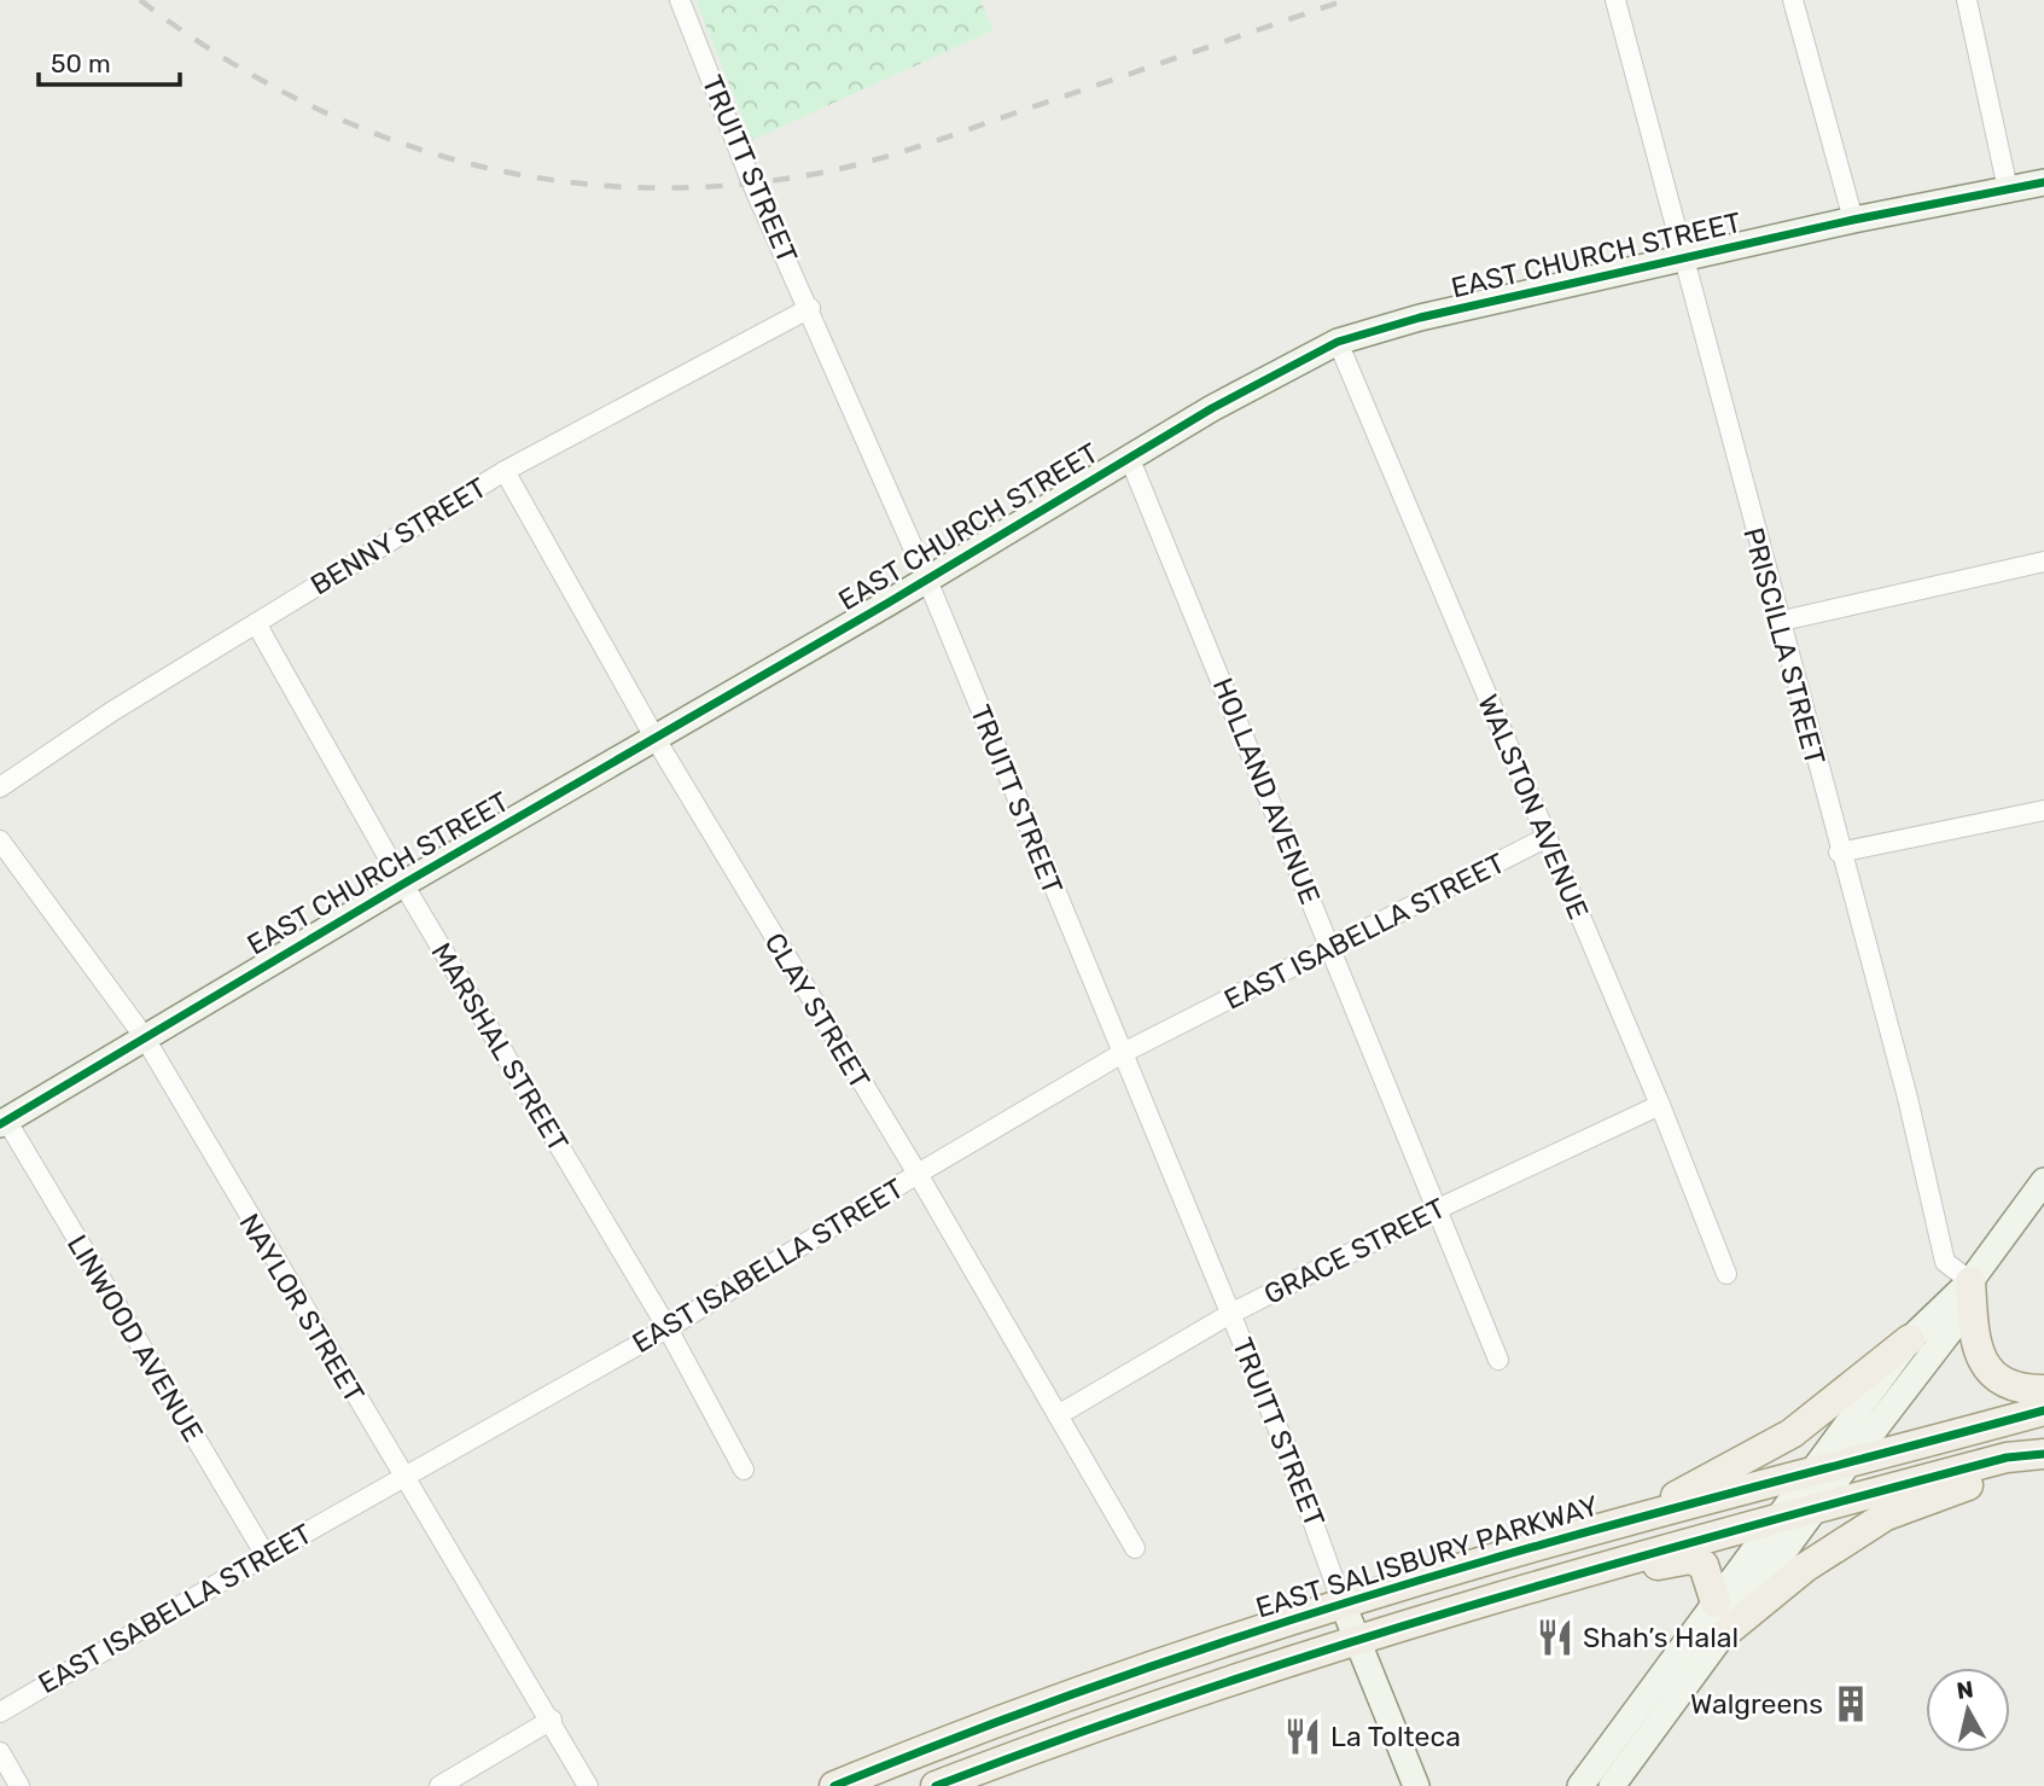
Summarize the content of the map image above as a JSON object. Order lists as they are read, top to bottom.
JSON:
{
  "streets": {
    "main road": ["EAST SALISBURY PARKWAY"],
    "street": [
      "TRUITT STREET",
      "EAST CHURCH STREET",
      "BENNY STREET",
      "PRISCILLA STREET",
      "HOLLAND AVENUE",
      "WALSTON AVENUE",
      "EAST ISABELLA STREET",
      "CLAY STREET",
      "MARSHAL STREET",
      "GRACE STREET",
      "NAYLOR STREET",
      "LINWOOD AVENUE"
    ]
  },
  "crossings": [
    ["TRUITT STREET", "EAST CHURCH STREET"],
    ["TRUITT STREET", "BENNY STREET"],
    ["TRUITT STREET", "EAST ISABELLA STREET"],
    ["TRUITT STREET", "GRACE STREET"],
    ["TRUITT STREET", "EAST SALISBURY PARKWAY"],
    ["EAST CHURCH STREET", "PRISCILLA STREET"],
    ["EAST CHURCH STREET", "HOLLAND AVENUE"],
    ["EAST CHURCH STREET", "WALSTON AVENUE"],
    ["EAST CHURCH STREET", "CLAY STREET"],
    ["EAST CHURCH STREET", "MARSHAL STREET"],
    ["EAST CHURCH STREET", "NAYLOR STREET"],
    ["EAST CHURCH STREET", "LINWOOD AVENUE"],
    ["BENNY STREET", "CLAY STREET"],
    ["BENNY STREET", "MARSHAL STREET"],
    ["HOLLAND AVENUE", "EAST ISABELLA STREET"],
    ["HOLLAND AVENUE", "GRACE STREET"],
    ["WALSTON AVENUE", "EAST ISABELLA STREET"],
    ["WALSTON AVENUE", "GRACE STREET"],
    ["EAST ISABELLA STREET", "CLAY STREET"],
    ["EAST ISABELLA STREET", "MARSHAL STREET"],
    ["EAST ISABELLA STREET", "NAYLOR STREET"],
    ["EAST ISABELLA STREET", "LINWOOD AVENUE"],
    ["CLAY STREET", "GRACE STREET"]
  ],
  "places": {
    "restaurant": ["Shah’s Halal", "La Tolteca"],
    "building": ["Walgreens"]
  },
  "scale_bar": "50 m",
  "north": "top"
}
